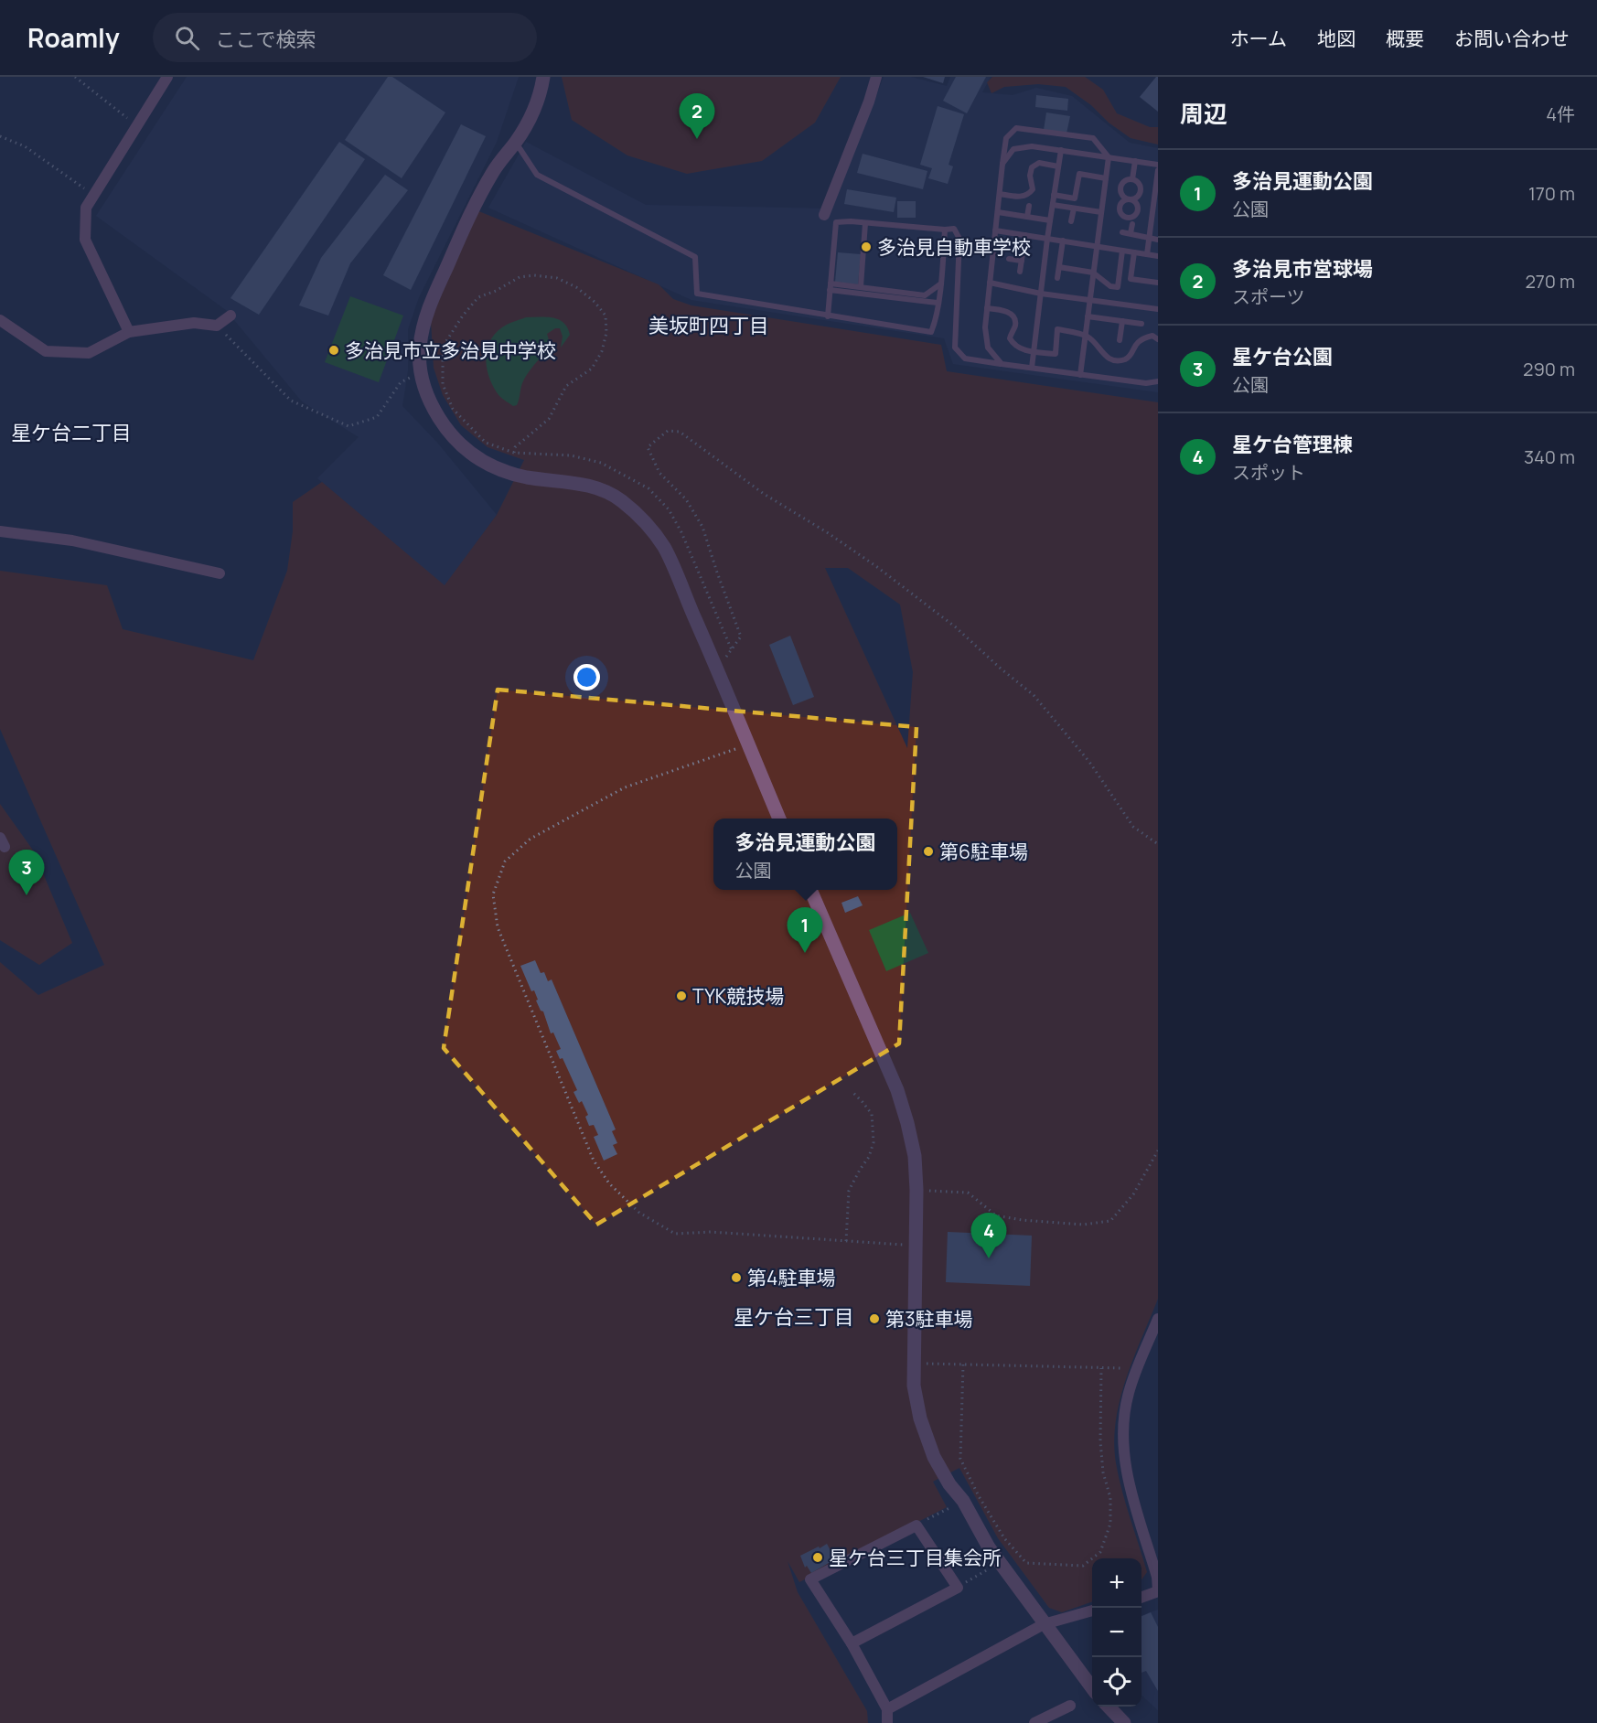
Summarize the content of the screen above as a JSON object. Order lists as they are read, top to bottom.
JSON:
{
  "districts": ["美坂町四丁目", "星ケ台二丁目", "星ケ台三丁目"],
  "places": [
    "多治見自動車学校",
    "多治見市立多治見中学校",
    "第6駐車場",
    "TYK競技場",
    "第4駐車場",
    "第3駐車場",
    "星ケ台三丁目集会所"
  ],
  "page": {
    "header": "Roamly",
    "search": "ここで検索",
    "nav": [
      "ホーム",
      "地図",
      "概要",
      "お問い合わせ"
    ],
    "heading": ["周辺", "4件"],
    "pins": [
      "2",
      "3",
      "1",
      "4"
    ],
    "list": [
      {
        "mark": "1",
        "name": "多治見運動公園",
        "note": "公園",
        "value": "170 m"
      },
      {
        "mark": "2",
        "name": "多治見市営球場",
        "note": "スポーツ",
        "value": "270 m"
      },
      {
        "mark": "3",
        "name": "星ケ台公園",
        "note": "公園",
        "value": "290 m"
      },
      {
        "mark": "4",
        "name": "星ケ台管理棟",
        "note": "スポット",
        "value": "340 m"
      }
    ],
    "popup": ["多治見運動公園", "公園"],
    "map_buttons": ["+", "−"]
  }
}
